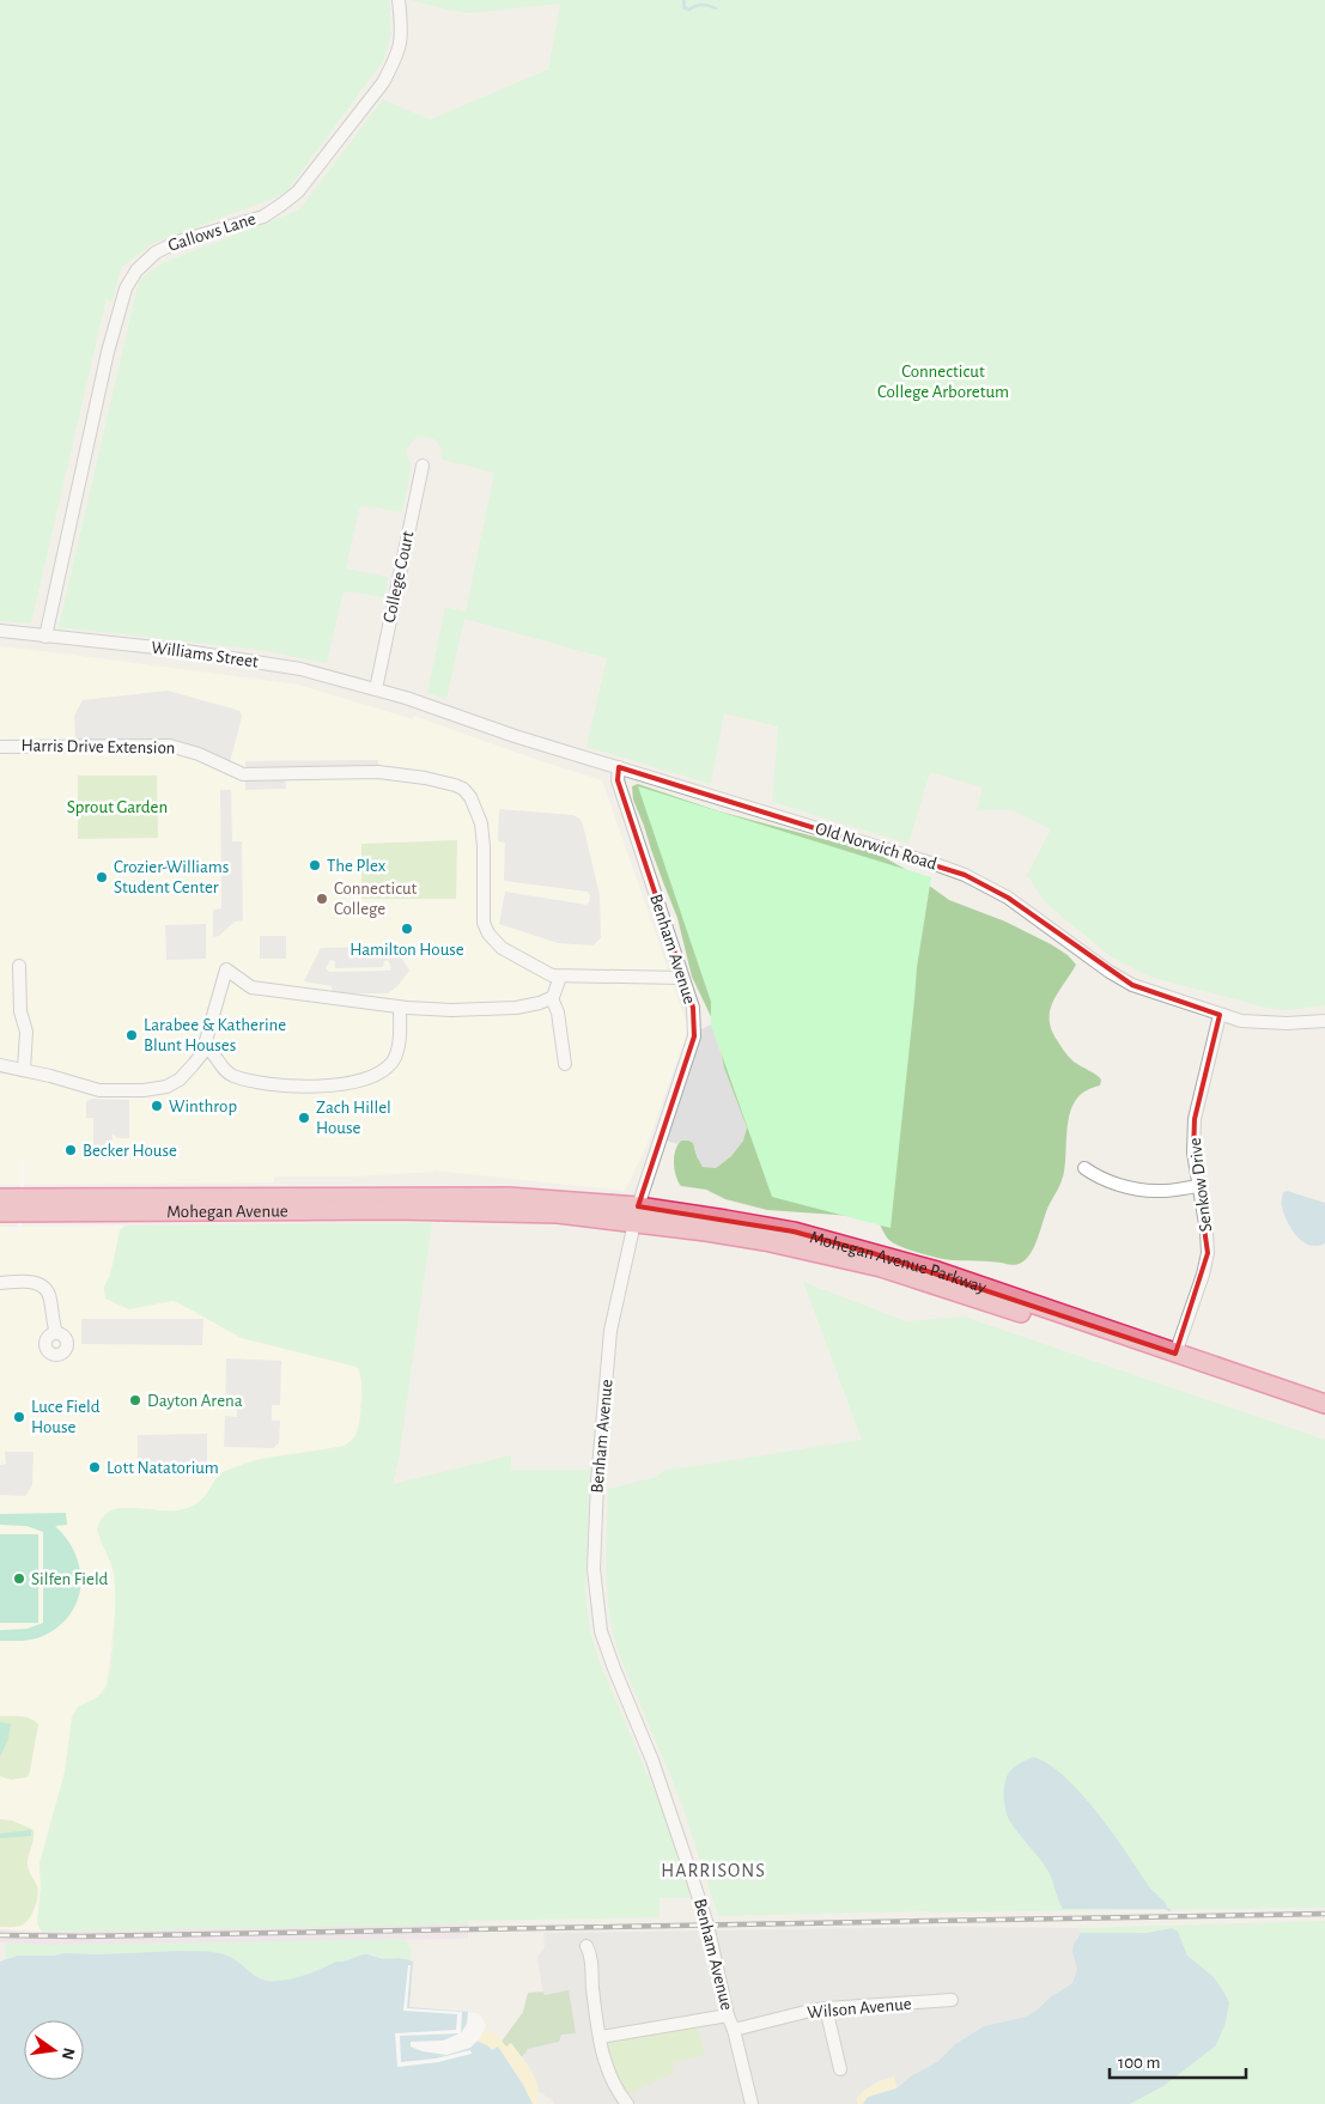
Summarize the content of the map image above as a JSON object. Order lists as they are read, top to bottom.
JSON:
{
  "streets": {
    "highway": ["Mohegan Avenue", "Mohegan Avenue Parkway"],
    "street": [
      "Gallows Lane",
      "College Court",
      "Williams Street",
      "Harris Drive Extension",
      "Old Norwich Road",
      "Benham Avenue",
      "Senkow Drive",
      "Wilson Avenue"
    ]
  },
  "crossings": [
    ["Gallows Lane", "Williams Street"],
    ["College Court", "Williams Street"],
    ["Williams Street", "Old Norwich Road"],
    ["Old Norwich Road", "Benham Avenue"],
    ["Old Norwich Road", "Senkow Drive"],
    ["Benham Avenue", "Mohegan Avenue Parkway"],
    ["Benham Avenue", "Wilson Avenue"],
    ["Senkow Drive", "Mohegan Avenue Parkway"],
    ["Mohegan Avenue", "Mohegan Avenue Parkway"]
  ],
  "districts": ["HARRISONS"],
  "parks": ["Connecticut College Arboretum", "Sprout Garden"],
  "places": [
    "The Plex",
    "Crozier-Williams Student Center",
    "Connecticut College",
    "Hamilton House",
    "Larabee & Katherine Blunt Houses",
    "Winthrop",
    "Zach Hillel House",
    "Becker House",
    "Dayton Arena",
    "Luce Field House",
    "Lott Natatorium",
    "Silfen Field"
  ],
  "scale_bar": "100 m",
  "north": "right"
}
